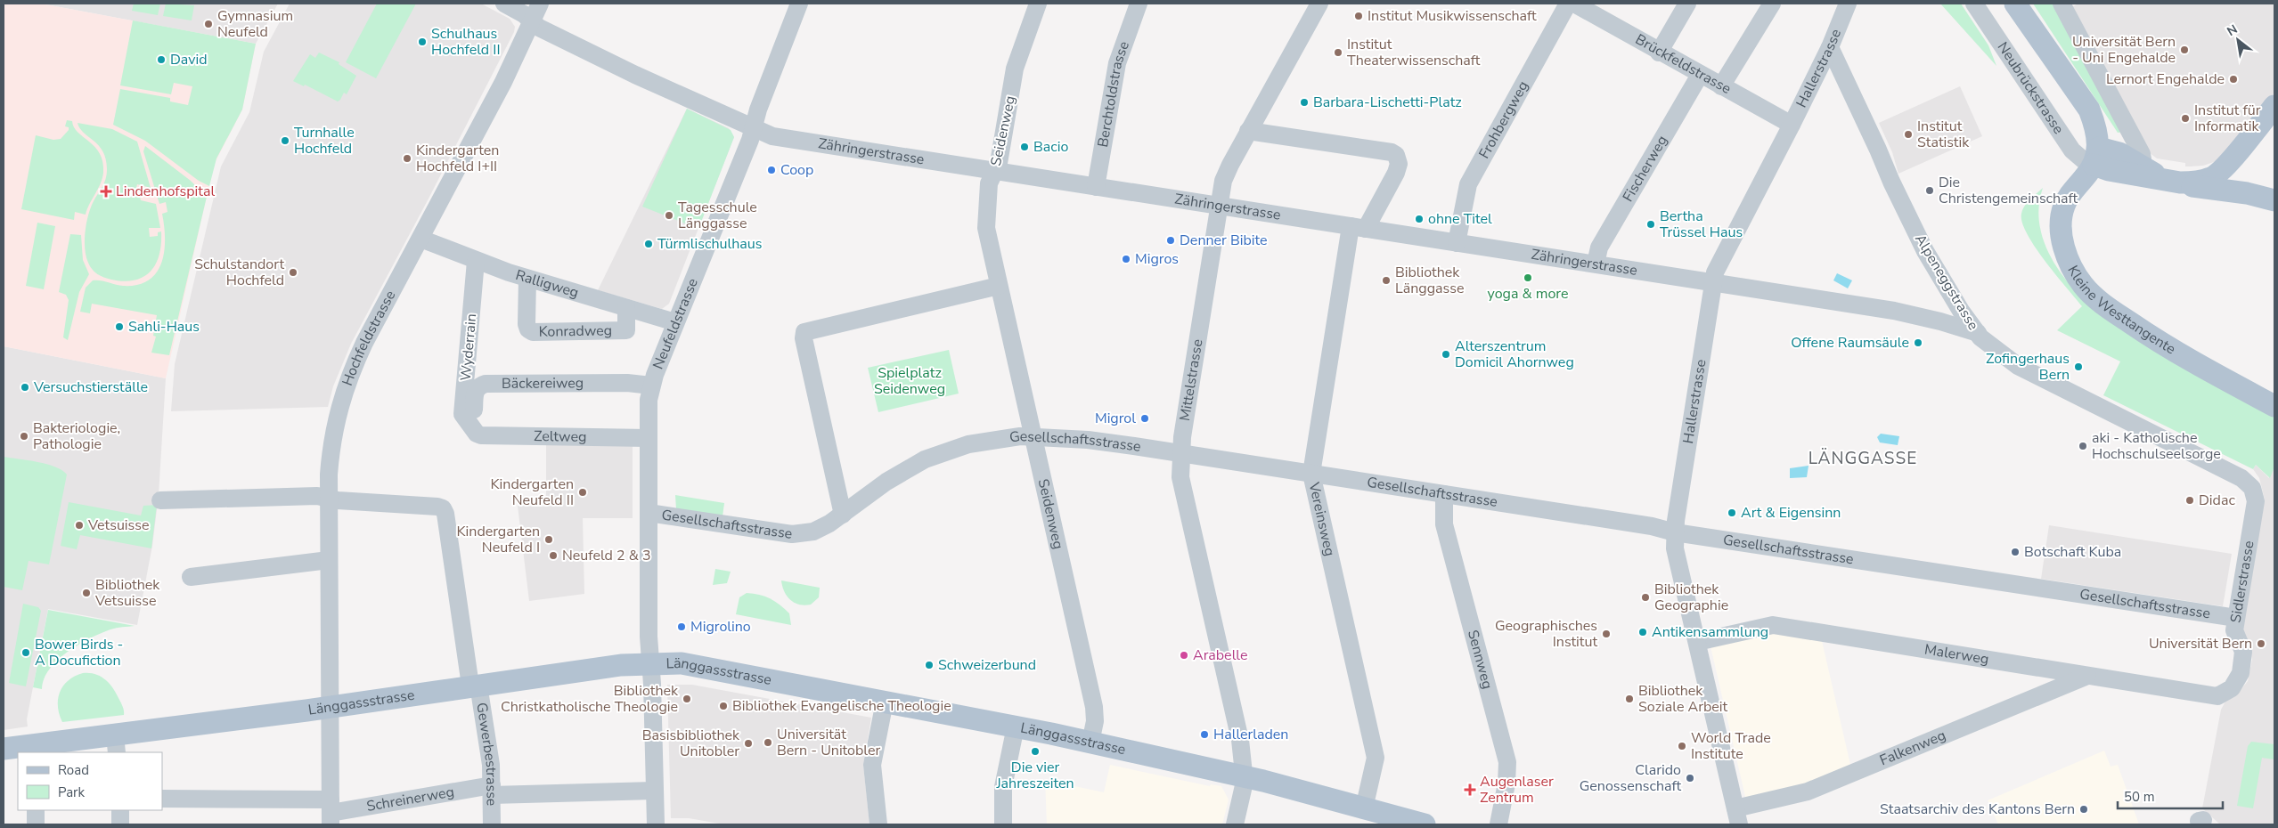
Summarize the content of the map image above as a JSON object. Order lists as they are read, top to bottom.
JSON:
{
  "streets": {
    "main road": ["Kleine Westtangente", "Länggassstrasse"],
    "street": [
      "Brückfeldstrasse",
      "Hallerstrasse",
      "Neubrückstrasse",
      "Berchtoldstrasse",
      "Frohbergweg",
      "Seidenweg",
      "Zähringerstrasse",
      "Fischerweg",
      "Alpeneggstrasse",
      "Ralligweg",
      "Neufeldstrasse",
      "Konradweg",
      "Hochfeldstrasse",
      "Wyderrain",
      "Mittelstrasse",
      "Bäckereiweg",
      "Zeltweg",
      "Gesellschaftsstrasse",
      "Vereinsweg",
      "Sidlerstrasse",
      "Malerweg",
      "Sennweg",
      "Falkenweg",
      "Gewerbestrasse",
      "Schreinerweg"
    ]
  },
  "crossings": [
    ["Brückfeldstrasse", "Hallerstrasse"],
    ["Brückfeldstrasse", "Fischerweg"],
    ["Hallerstrasse", "Zähringerstrasse"],
    ["Hallerstrasse", "Alpeneggstrasse"],
    ["Hallerstrasse", "Gesellschaftsstrasse"],
    ["Hallerstrasse", "Malerweg"],
    ["Hallerstrasse", "Falkenweg"],
    ["Neubrückstrasse", "Kleine Westtangente"],
    ["Berchtoldstrasse", "Zähringerstrasse"],
    ["Frohbergweg", "Zähringerstrasse"],
    ["Seidenweg", "Zähringerstrasse"],
    ["Seidenweg", "Gesellschaftsstrasse"],
    ["Seidenweg", "Länggassstrasse"],
    ["Zähringerstrasse", "Fischerweg"],
    ["Zähringerstrasse", "Alpeneggstrasse"],
    ["Zähringerstrasse", "Neufeldstrasse"],
    ["Zähringerstrasse", "Hochfeldstrasse"],
    ["Zähringerstrasse", "Mittelstrasse"],
    ["Zähringerstrasse", "Vereinsweg"],
    ["Alpeneggstrasse", "Sidlerstrasse"],
    ["Ralligweg", "Neufeldstrasse"],
    ["Ralligweg", "Konradweg"],
    ["Ralligweg", "Hochfeldstrasse"],
    ["Ralligweg", "Wyderrain"],
    ["Neufeldstrasse", "Bäckereiweg"],
    ["Neufeldstrasse", "Zeltweg"],
    ["Neufeldstrasse", "Gesellschaftsstrasse"],
    ["Neufeldstrasse", "Länggassstrasse"],
    ["Neufeldstrasse", "Schreinerweg"],
    ["Hochfeldstrasse", "Länggassstrasse"],
    ["Hochfeldstrasse", "Gewerbestrasse"],
    ["Hochfeldstrasse", "Schreinerweg"],
    ["Wyderrain", "Bäckereiweg"],
    ["Wyderrain", "Zeltweg"],
    ["Mittelstrasse", "Gesellschaftsstrasse"],
    ["Mittelstrasse", "Vereinsweg"],
    ["Mittelstrasse", "Länggassstrasse"],
    ["Bäckereiweg", "Zeltweg"],
    ["Gesellschaftsstrasse", "Vereinsweg"],
    ["Gesellschaftsstrasse", "Sidlerstrasse"],
    ["Gesellschaftsstrasse", "Sennweg"],
    ["Vereinsweg", "Länggassstrasse"],
    ["Sidlerstrasse", "Malerweg"],
    ["Malerweg", "Falkenweg"],
    ["Länggassstrasse", "Gewerbestrasse"],
    ["Gewerbestrasse", "Schreinerweg"]
  ],
  "districts": ["LÄNGGASSE"],
  "parks": ["Spielplatz Seidenweg"],
  "places": {
    "other": [
      "Institut Musikwissenschaft",
      "Gymnasium Neufeld",
      "Schulhaus Hochfeld II",
      "Universität Bern - Uni Engehalde",
      "Institut Theaterwissenschaft",
      "David",
      "Lernort Engehalde",
      "Barbara-Lischetti-Platz",
      "Institut für Informatik",
      "Institut Statistik",
      "Turnhalle Hochfeld",
      "Bacio",
      "Kindergarten Hochfeld I+II",
      "Coop",
      "Die Christengemeinschaft",
      "Tagesschule Länggasse",
      "ohne Titel",
      "Bertha Trüssel Haus",
      "Denner Bibite",
      "Türmlischulhaus",
      "Migros",
      "Schulstandort Hochfeld",
      "yoga & more",
      "Bibliothek Länggasse",
      "Sahli-Haus",
      "Offene Raumsäule",
      "Alterszentrum Domicil Ahornweg",
      "Zofingerhaus Bern",
      "Versuchstierställe",
      "Migrol",
      "Bakteriologie, Pathologie",
      "aki - Katholische Hochschulseelsorge",
      "Kindergarten Neufeld II",
      "Didac",
      "Art & Eigensinn",
      "Vetsuisse",
      "Kindergarten Neufeld I",
      "Botschaft Kuba",
      "Neufeld 2 & 3",
      "Bibliothek Vetsuisse",
      "Bibliothek Geographie",
      "Migrolino",
      "Antikensammlung",
      "Geographisches Institut",
      "Universität Bern",
      "Bower Birds - A Docufiction",
      "Arabelle",
      "Schweizerbund",
      "Bibliothek Christkatholische Theologie",
      "Bibliothek Soziale Arbeit",
      "Bibliothek Evangelische Theologie",
      "Hallerladen",
      "Universität Bern - Unitobler",
      "Basisbibliothek Unitobler",
      "World Trade Institute",
      "Die vier Jahreszeiten",
      "Clarido Genossenschaft",
      "Staatsarchiv des Kantons Bern"
    ],
    "health": ["Lindenhofspital", "Augenlaser Zentrum"]
  },
  "legend": ["Road", "Park"],
  "scale_bar": "50 m",
  "north": "top left"
}
